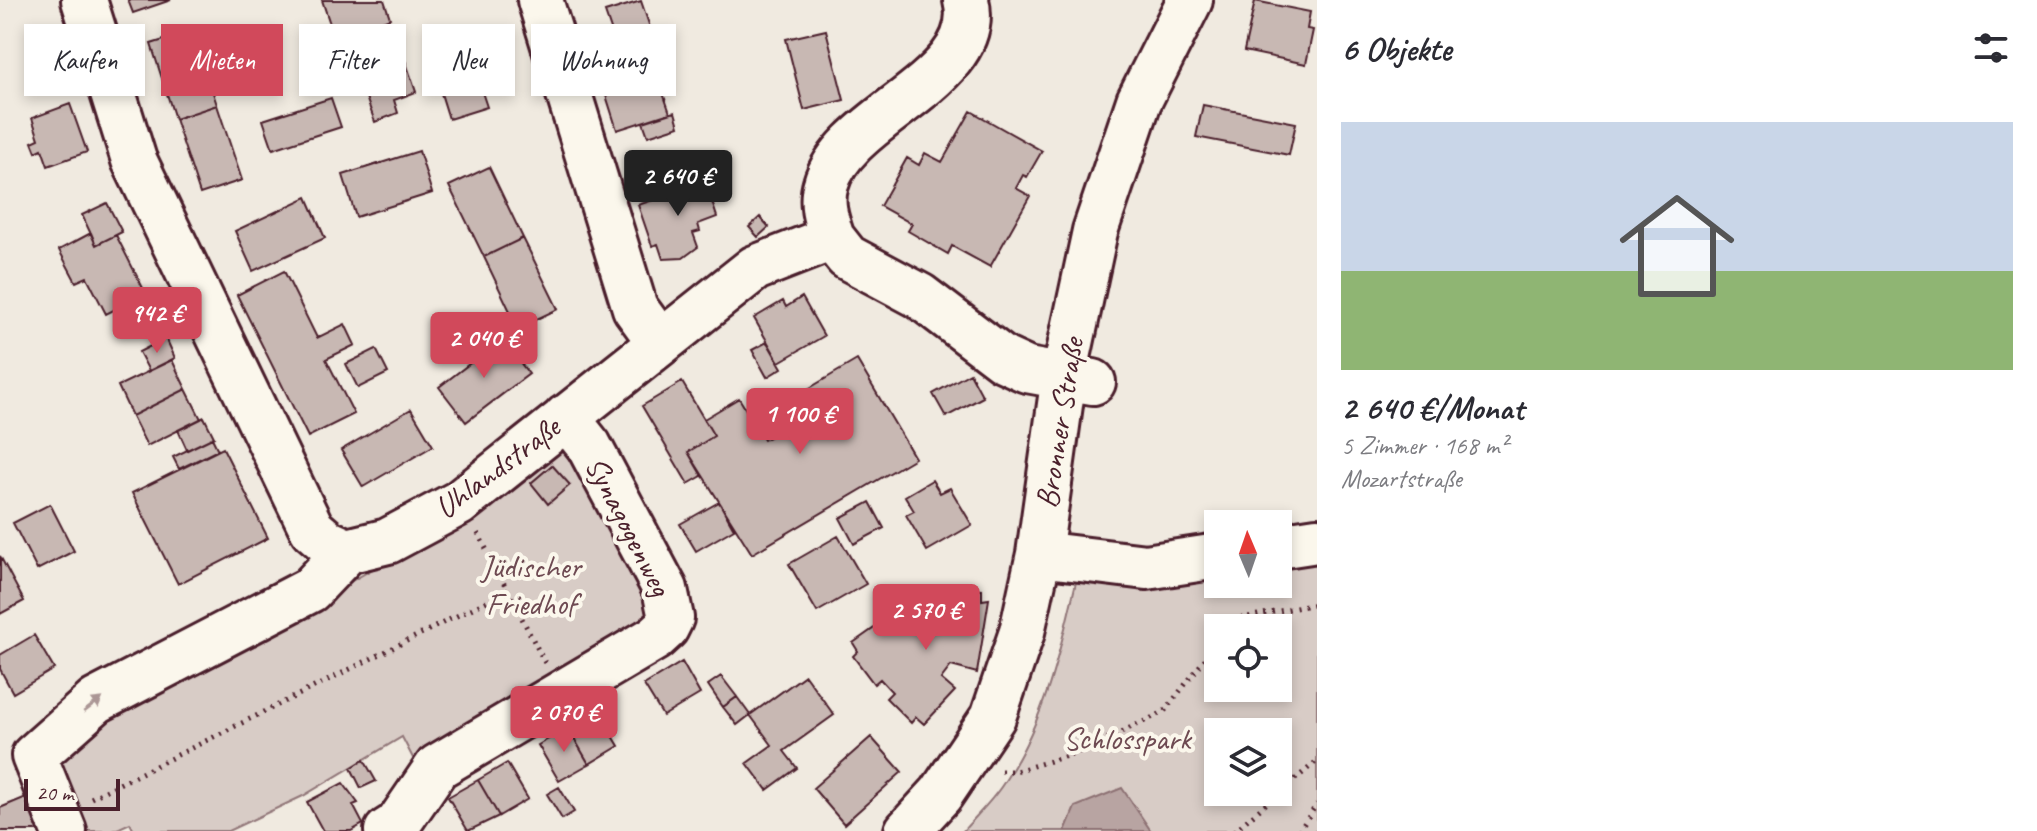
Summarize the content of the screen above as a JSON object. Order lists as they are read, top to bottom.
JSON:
{
  "streets": {
    "street": ["Bronner Straße", "Uhlandstraße", "Synagogenweg"]
  },
  "crossings": [
    ["Uhlandstraße", "Synagogenweg"]
  ],
  "parks": ["Jüdischer Friedhof", "Schlosspark"],
  "scale_bar": "20 m",
  "north": "top",
  "page": {
    "heading": "6 Objekte",
    "chip": [
      "Kaufen",
      "Mieten",
      "Filter",
      "Neu",
      "Wohnung"
    ],
    "list": [
      {
        "name": "2 640 €/Monat",
        "note": "5 Zimmer · 168 m² · Mozartstraße"
      }
    ],
    "price": [
      "2 640 €",
      "942 €",
      "2 040 €",
      "1 100 €",
      "2 570 €",
      "2 070 €"
    ],
    "scale": "20 m"
  }
}
